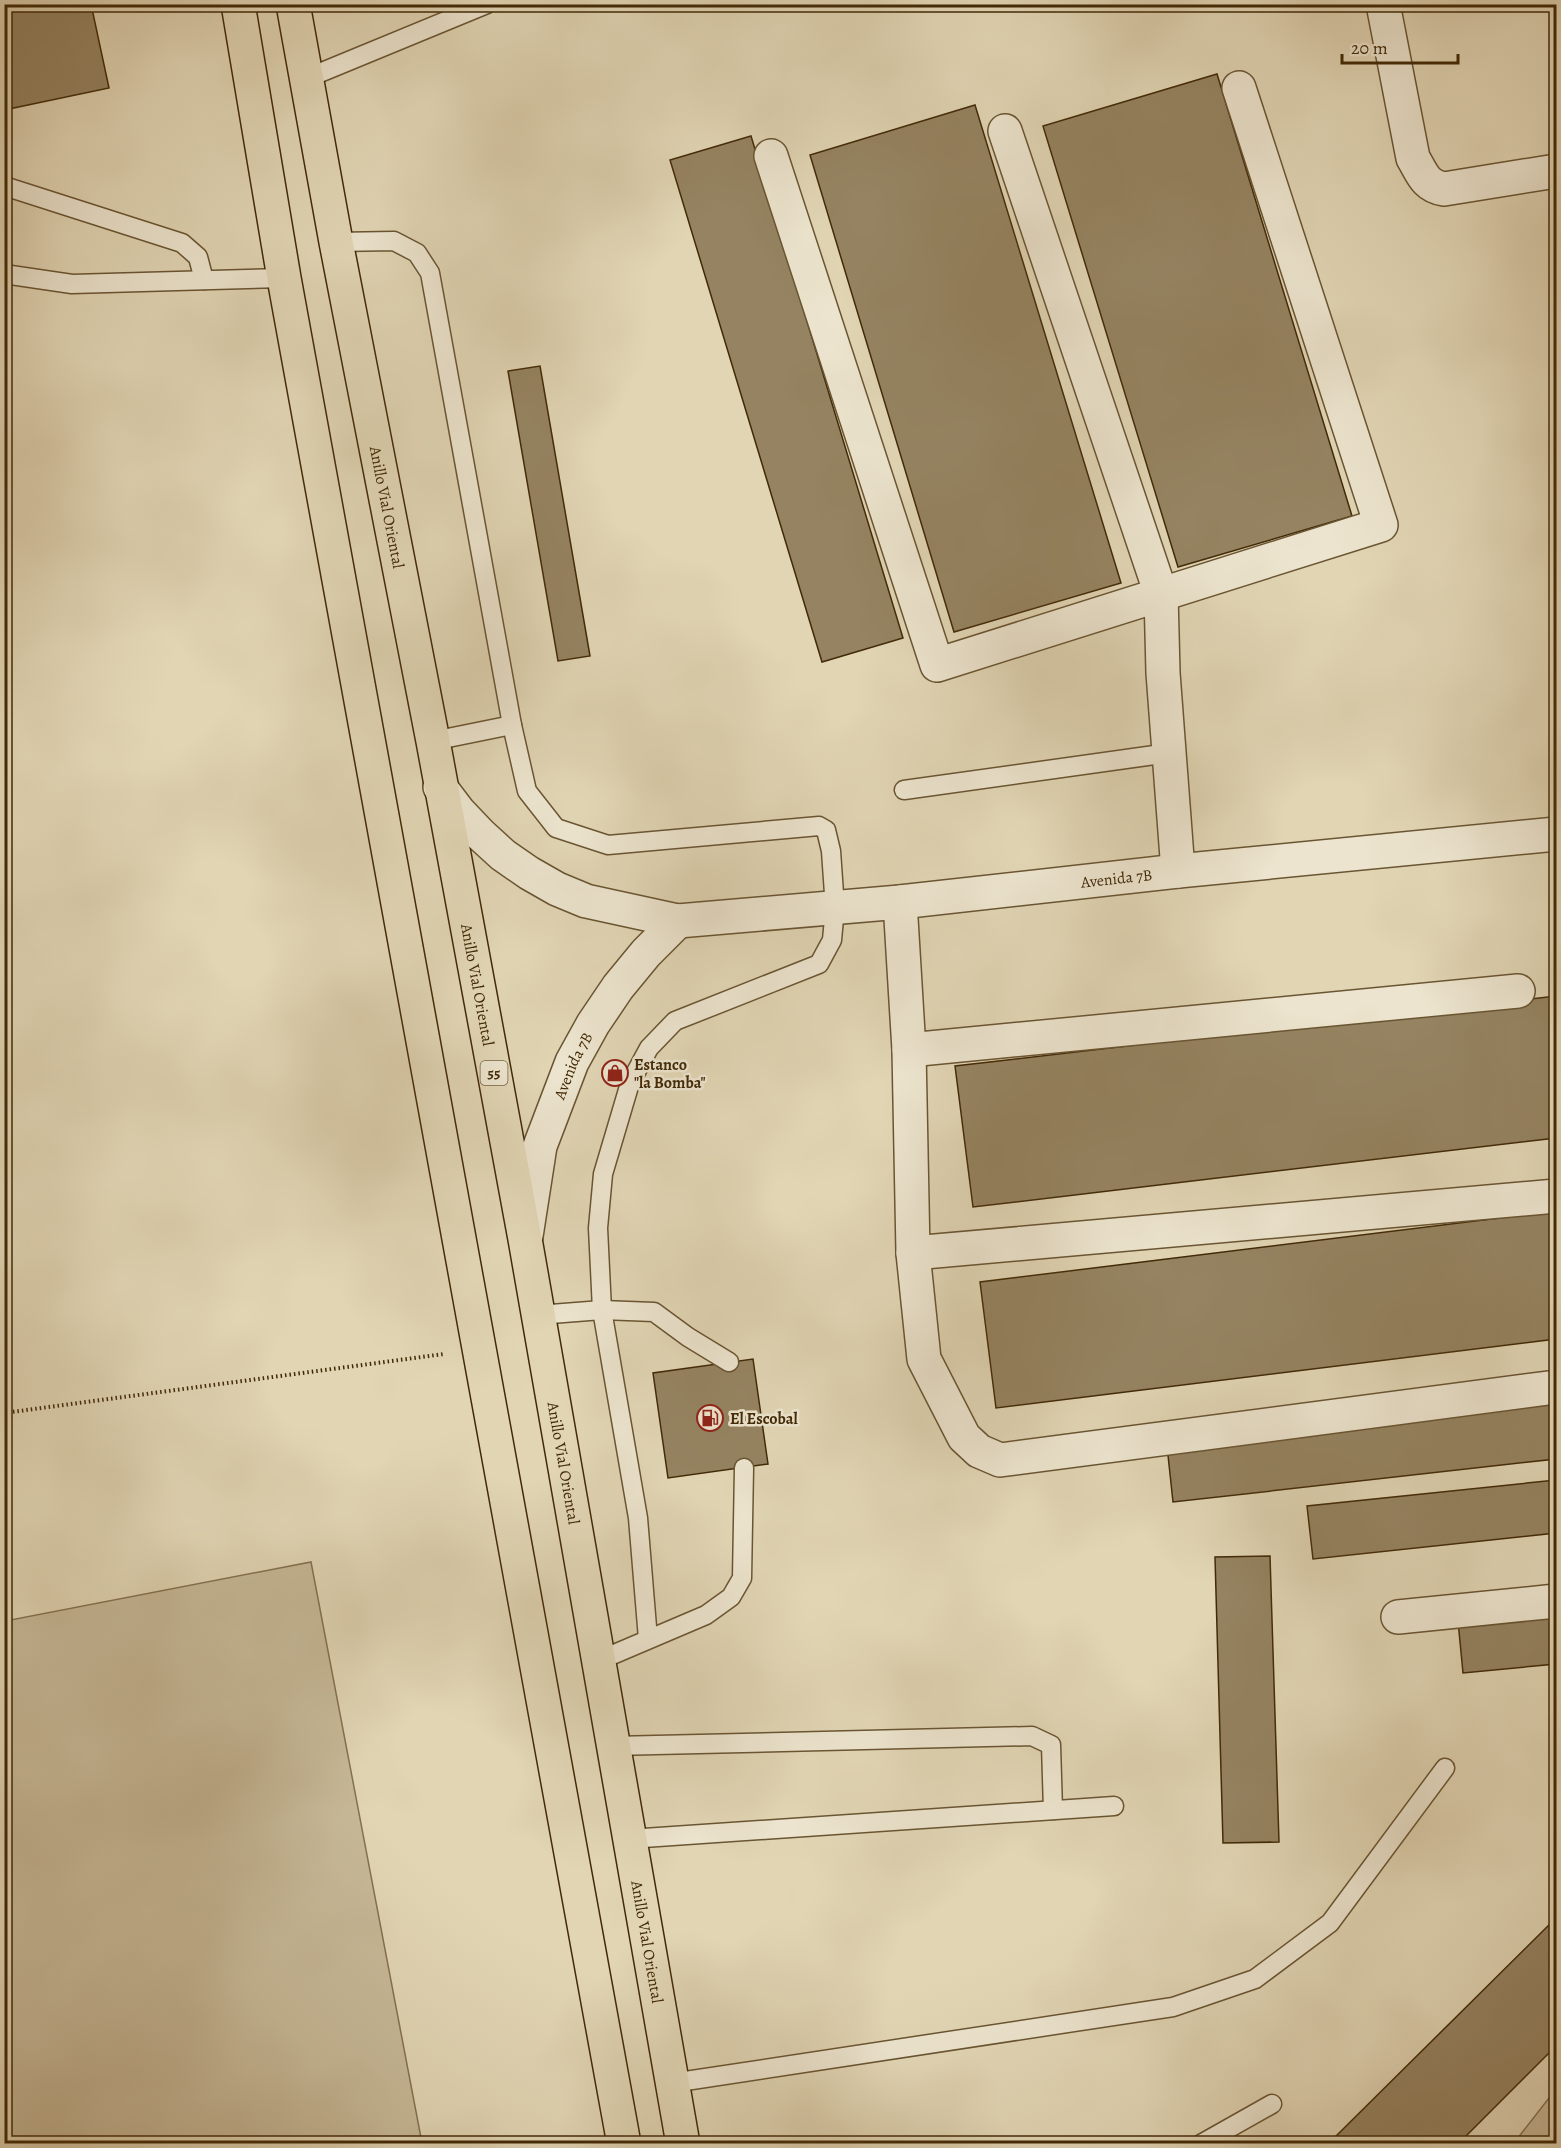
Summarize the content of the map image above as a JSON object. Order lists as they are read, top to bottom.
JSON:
{
  "streets": {
    "highway": ["Anillo Vial Oriental", "55"],
    "street": ["Avenida 7B"]
  },
  "crossings": [
    ["Anillo Vial Oriental", "Avenida 7B"]
  ],
  "places": {
    "shop": ["Estanco \"la Bomba\""],
    "fuel station": ["El Escobal"]
  },
  "scale_bar": "20 m"
}
